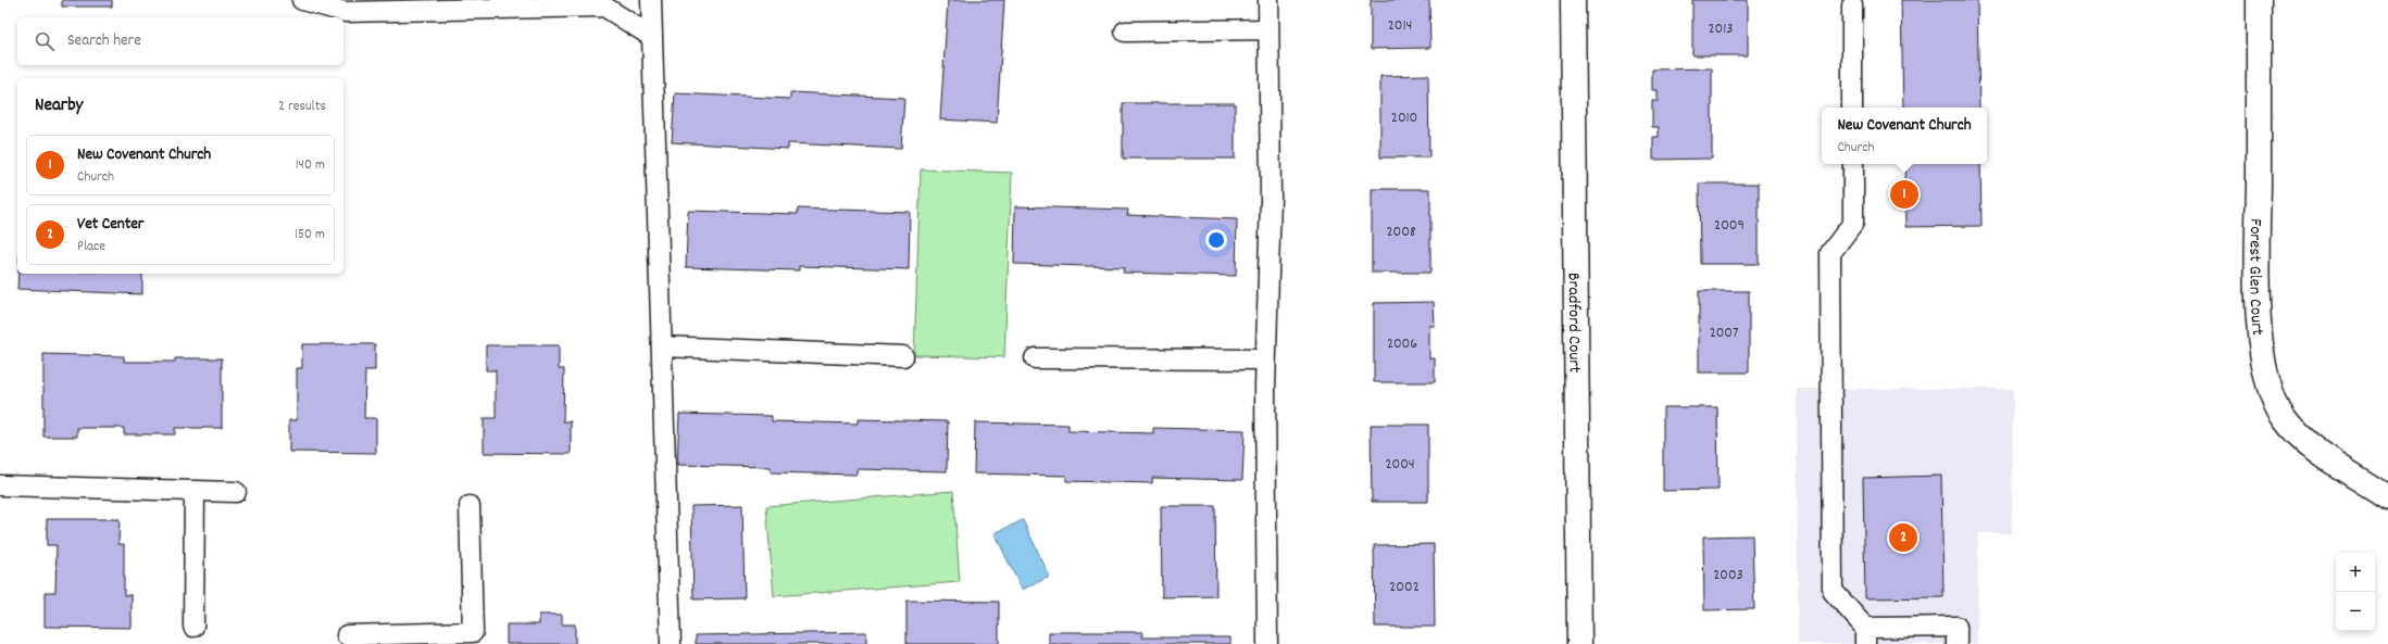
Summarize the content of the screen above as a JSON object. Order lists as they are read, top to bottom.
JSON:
{
  "streets": {
    "street": ["Forest Glen Court", "Bradford Court"]
  },
  "house_numbers": [
    "2014",
    "2013",
    "2010",
    "2009",
    "2008",
    "2007",
    "2006",
    "2004",
    "2003",
    "2002"
  ],
  "page": {
    "search": "Search here",
    "heading": ["Nearby", "2 results"],
    "popup": ["New Covenant Church", "Church"],
    "list": [
      {
        "mark": "1",
        "name": "New Covenant Church",
        "note": "Church",
        "value": "140 m"
      },
      {
        "mark": "2",
        "name": "Vet Center",
        "note": "Place",
        "value": "150 m"
      }
    ],
    "pins": ["1", "2"],
    "map_buttons": ["+", "−"]
  }
}
